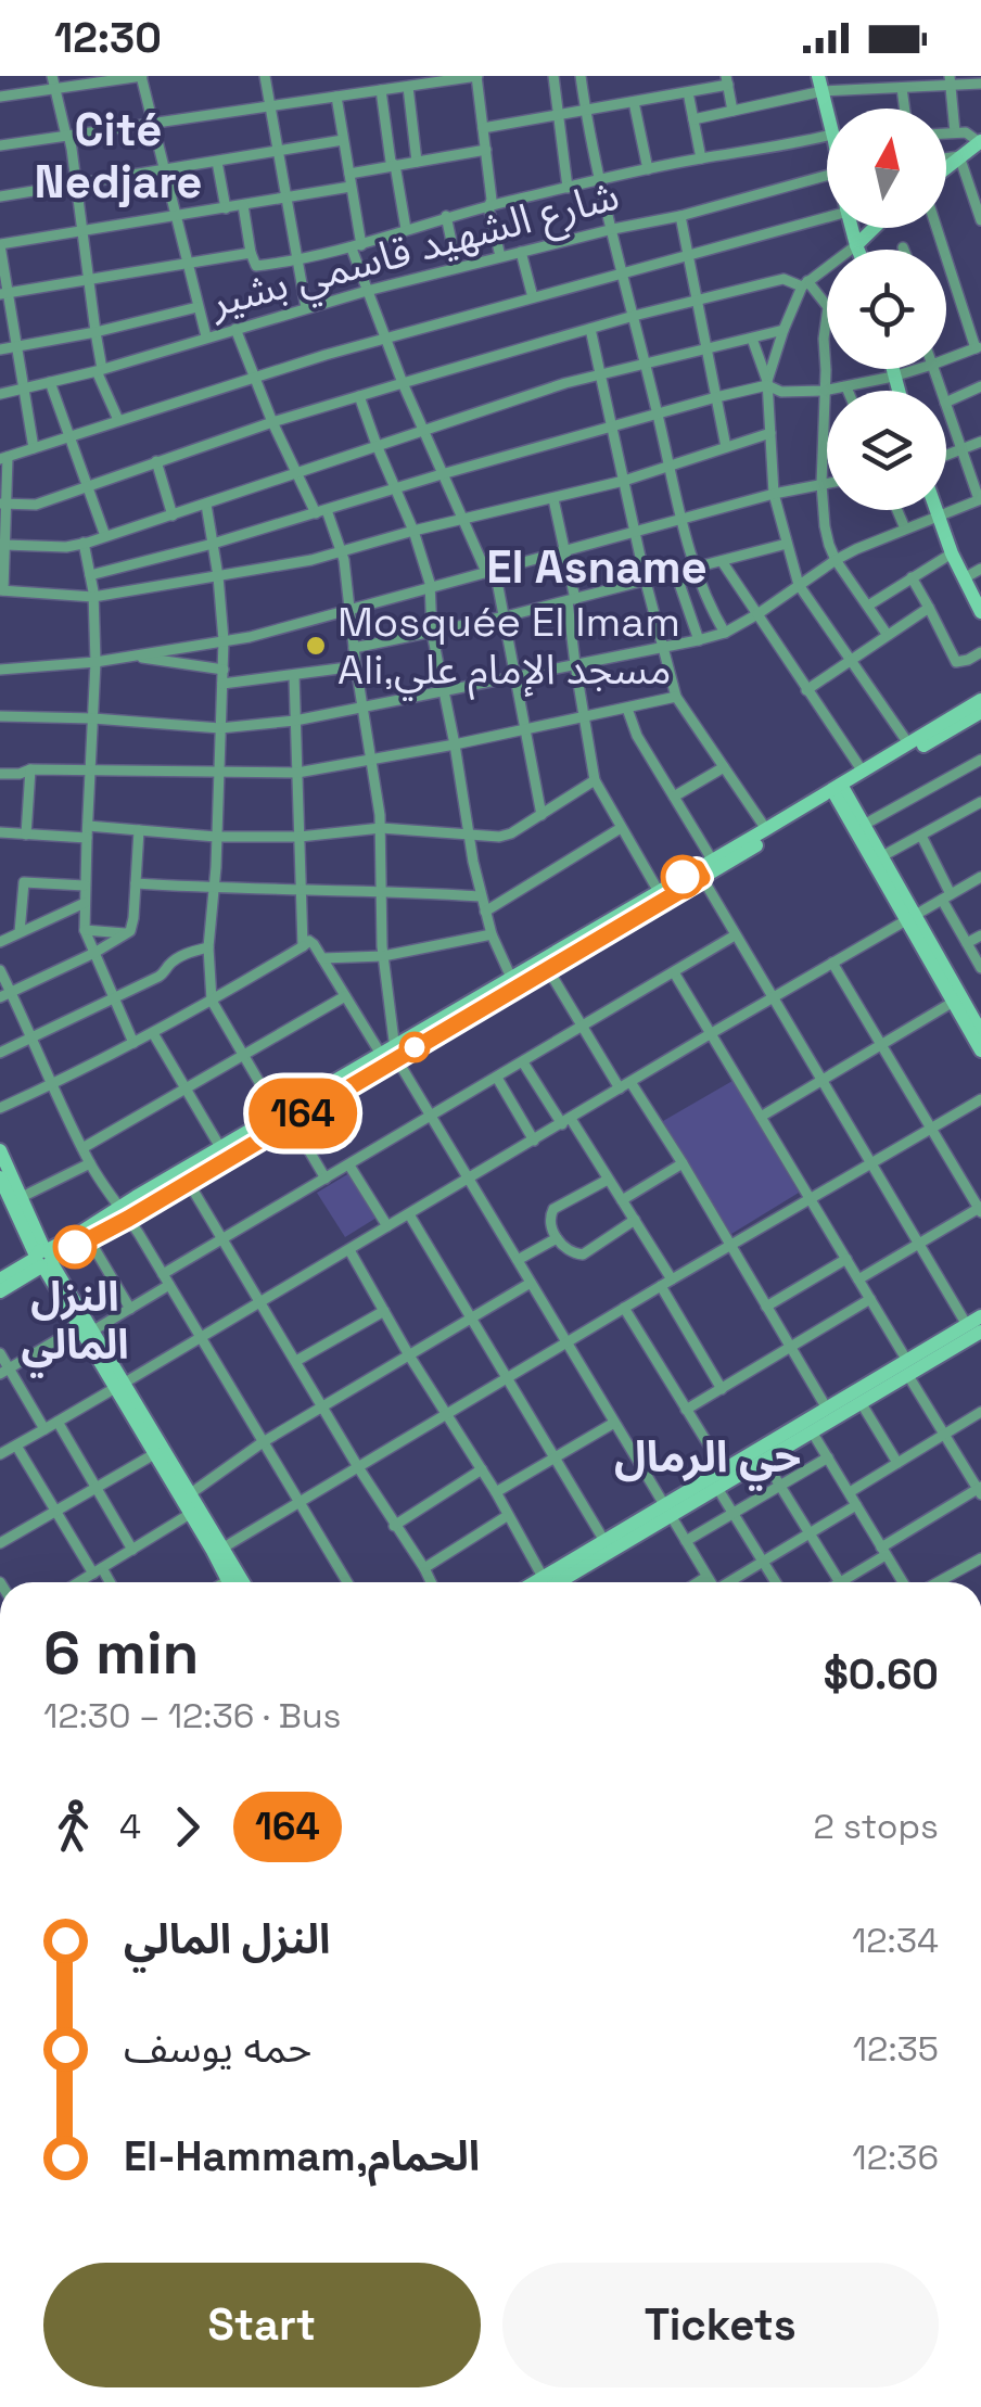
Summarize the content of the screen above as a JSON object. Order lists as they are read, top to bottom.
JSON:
{
  "streets": {
    "street": ["شارع الشهيد قاسمي بشير"]
  },
  "districts": ["Cité Nedjare", "El Asname", "حي الرمال"],
  "places": ["Mosquée El Imam Ali,مسجد الإمام علي", "النزل المالي"],
  "lines": ["bus line 164"],
  "north": "top",
  "page": {
    "status": "12:30",
    "on_map": "164",
    "heading": ["6 min", "12:30 – 12:36 · Bus", "$0.60"],
    "legs": ["4", "164", "2 stops"],
    "list": [
      {
        "name": "النزل المالي",
        "value": "12:34"
      },
      {
        "name": "حمه يوسف",
        "value": "12:35"
      },
      {
        "name": "El-Hammam,الحمام",
        "value": "12:36"
      }
    ],
    "buttons": ["Start", "Tickets"]
  }
}
